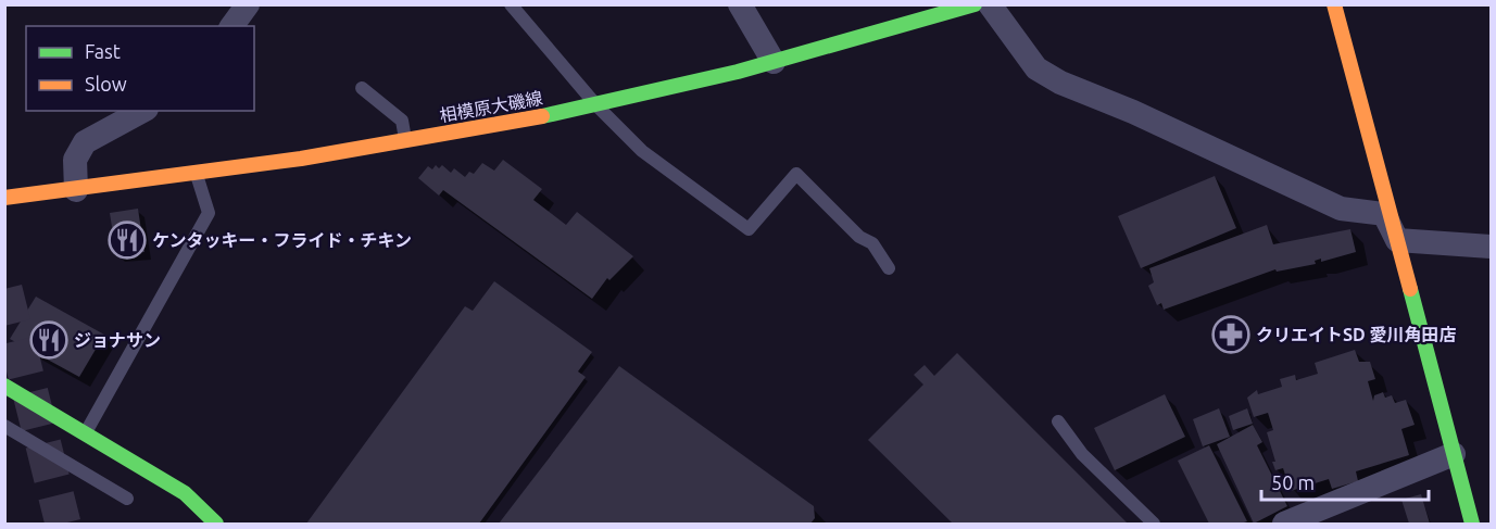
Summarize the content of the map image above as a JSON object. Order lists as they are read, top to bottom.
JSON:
{
  "streets": {
    "main road": ["相模原大磯線"]
  },
  "places": {
    "restaurant": ["ケンタッキー・フライド・チキン", "ジョナサン"],
    "pharmacy": ["クリエイトSD 愛川角田店"]
  },
  "legend": ["Fast", "Slow"],
  "scale_bar": "50 m"
}
